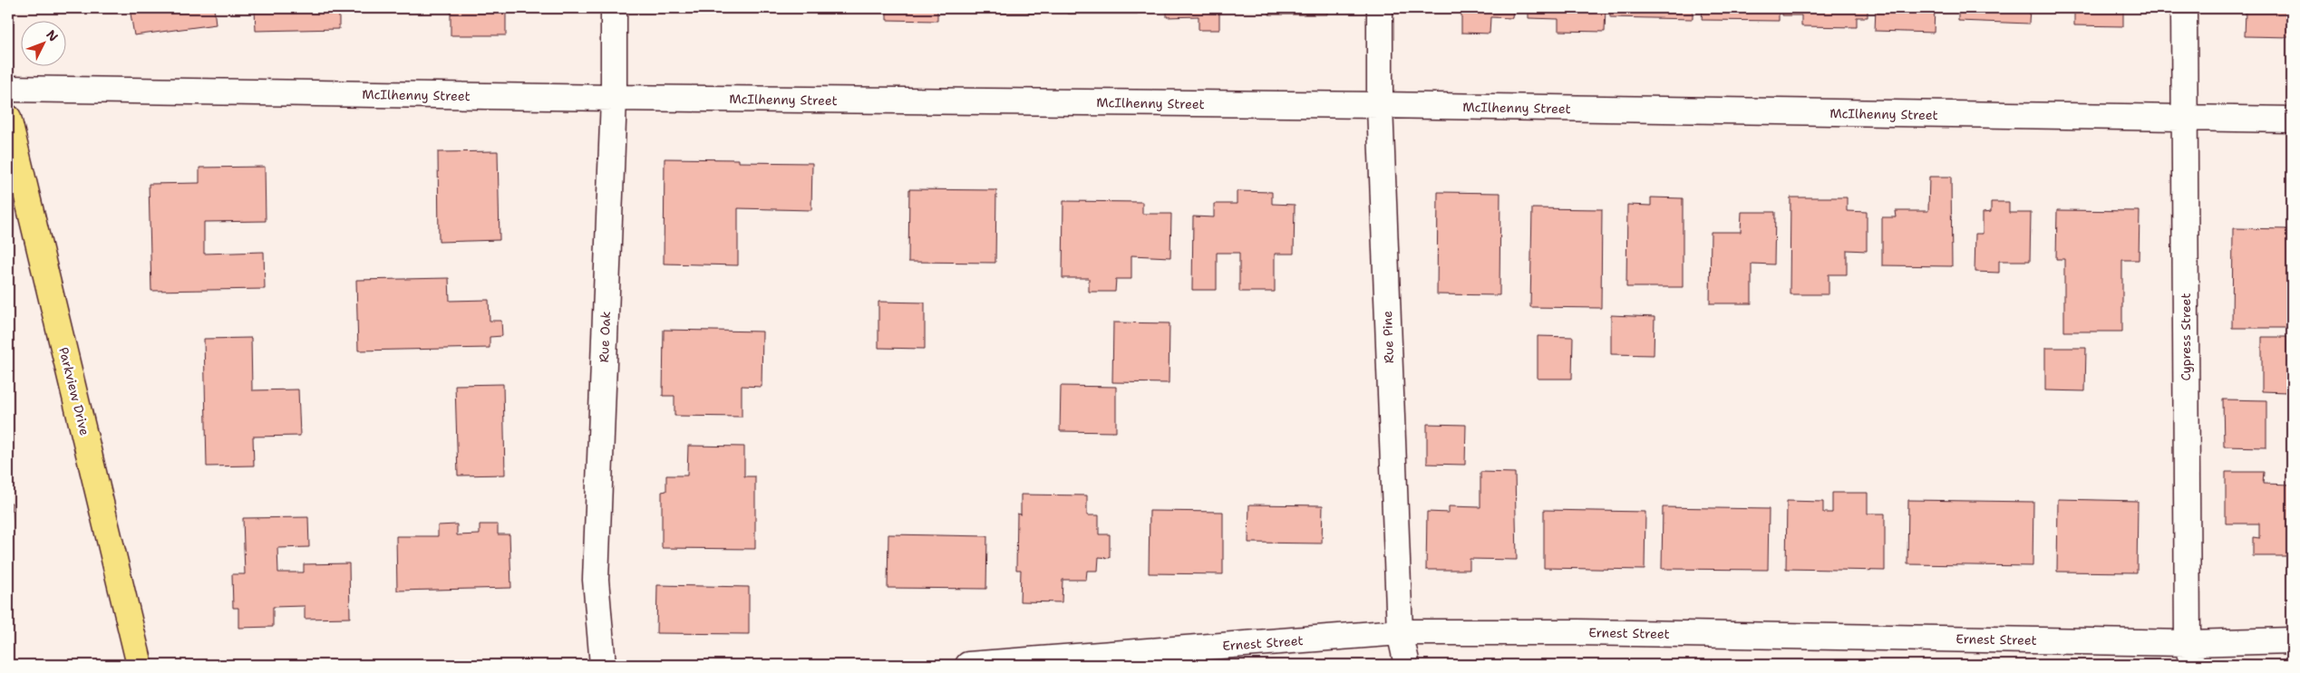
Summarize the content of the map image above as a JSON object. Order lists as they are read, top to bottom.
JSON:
{
  "streets": {
    "main road": ["Parkview Drive"],
    "street": [
      "McIlhenny Street",
      "Rue Oak",
      "Rue Pine",
      "Cypress Street",
      "Ernest Street"
    ]
  },
  "crossings": [
    ["McIlhenny Street", "Rue Oak"],
    ["McIlhenny Street", "Rue Pine"],
    ["McIlhenny Street", "Cypress Street"],
    ["Rue Pine", "Ernest Street"],
    ["Cypress Street", "Ernest Street"]
  ],
  "north": "top right"
}
